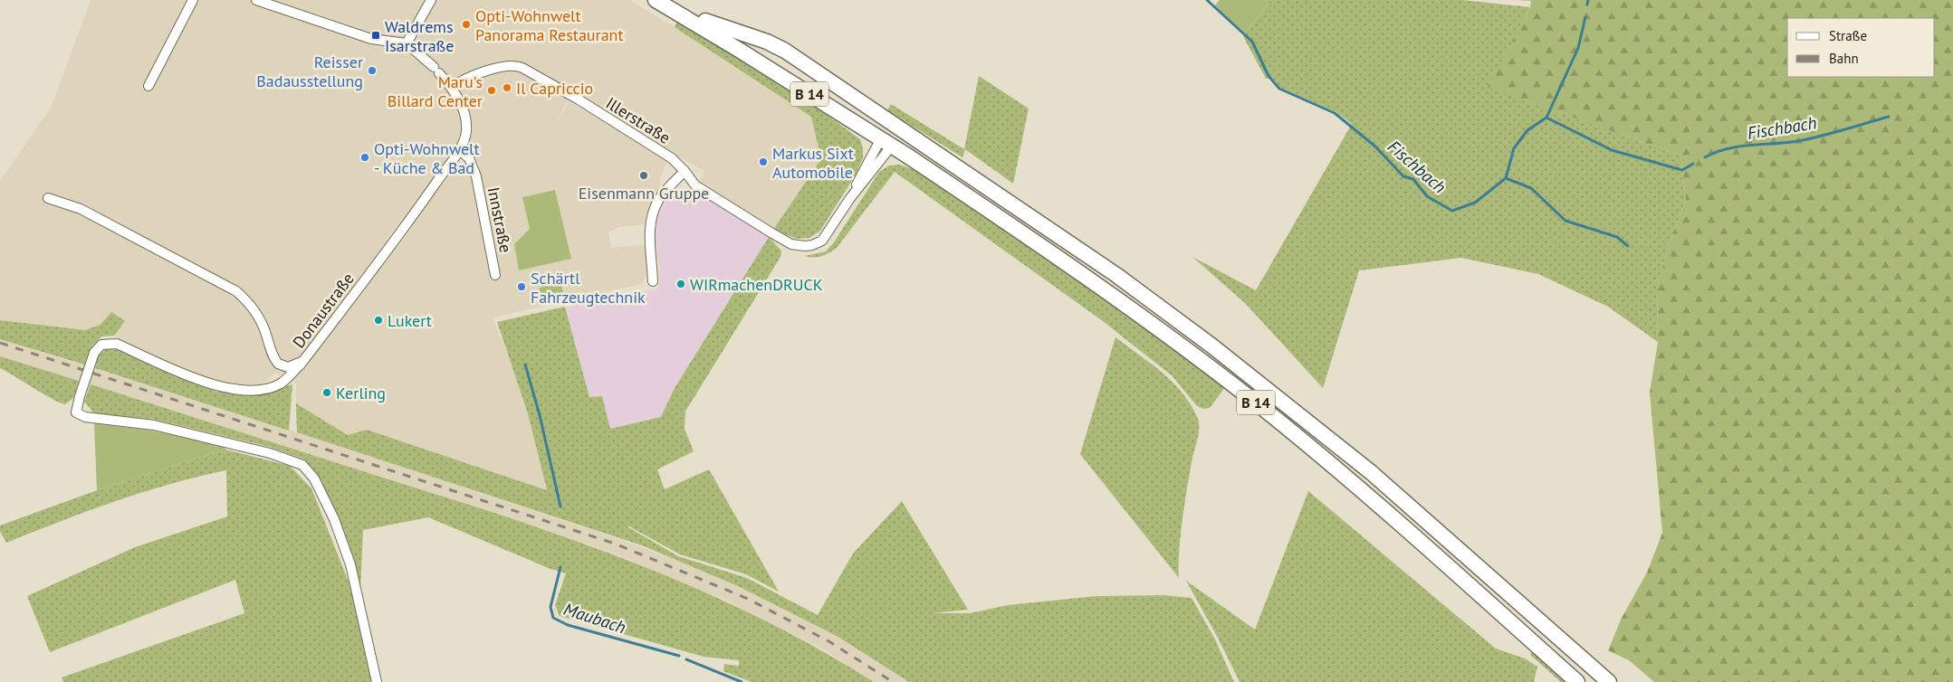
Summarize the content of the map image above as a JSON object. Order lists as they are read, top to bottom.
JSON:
{
  "streets": {
    "main road": ["B 14"],
    "street": ["Illerstraße", "Innstraße", "Donaustraße"]
  },
  "crossings": [
    ["B 14", "Illerstraße"],
    ["Illerstraße", "Donaustraße"],
    ["Innstraße", "Donaustraße"]
  ],
  "water": ["Fischbach", "Maubach"],
  "places": {
    "other": [
      "Opti-Wohnwelt Panorama Restaurant",
      "Reisser Badausstellung",
      "Il Capriccio",
      "Maru's Billard Center",
      "Opti-Wohnwelt - Küche & Bad",
      "Markus Sixt Automobile",
      "Eisenmann Gruppe",
      "WIRmachenDRUCK",
      "Schärtl Fahrzeugtechnik",
      "Lukert",
      "Kerling"
    ],
    "transit": ["Waldrems Isarstraße"]
  },
  "legend": ["Straße", "Bahn"]
}
